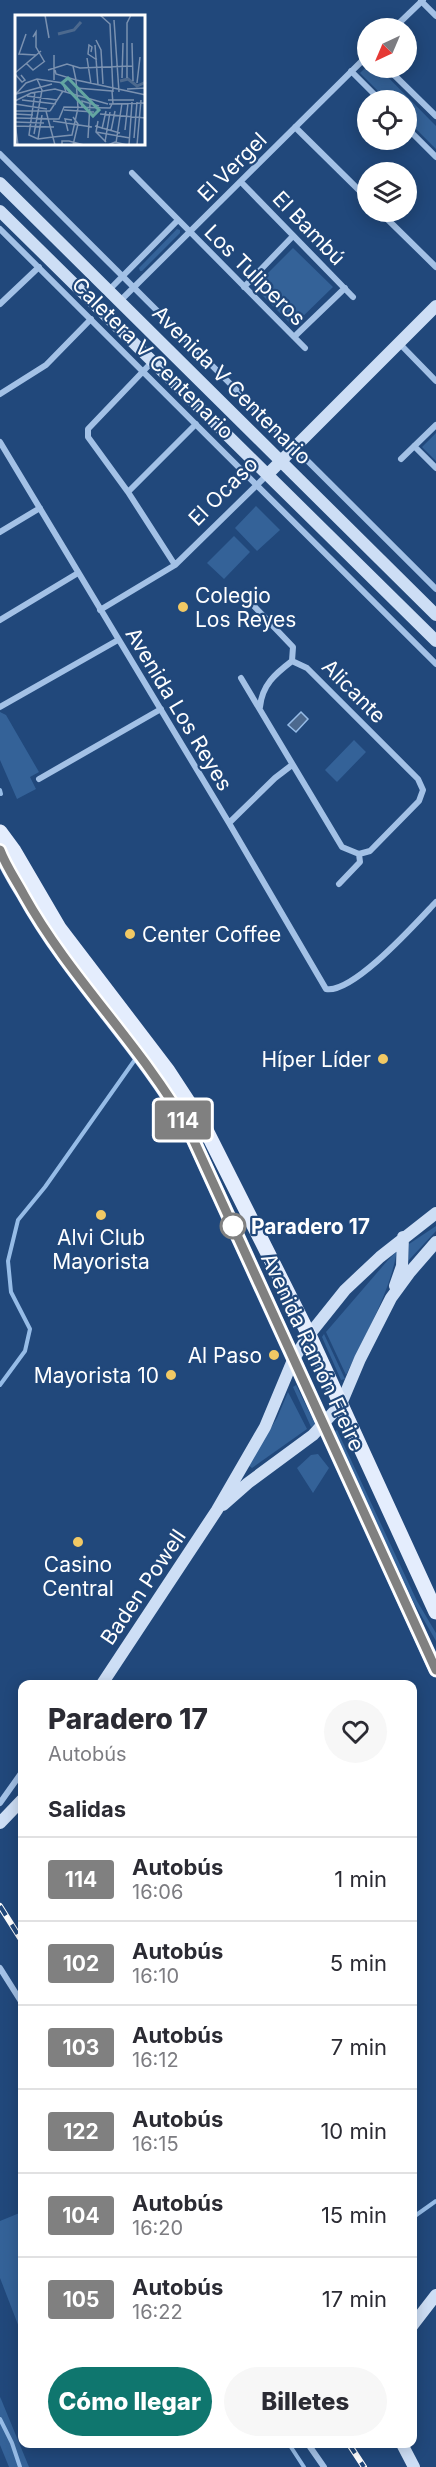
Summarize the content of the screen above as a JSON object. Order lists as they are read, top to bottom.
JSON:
{
  "streets": {
    "main road": [
      "Avenida V Centenario",
      "El Ocaso",
      "Avenida Ramón Freire",
      "Baden Powell"
    ],
    "street": [
      "El Vergel",
      "El Bambú",
      "Los Tuliperos",
      "Caletera V Centenario",
      "Alicante",
      "Avenida Los Reyes"
    ]
  },
  "crossings": [
    ["El Vergel", "El Bambú"],
    ["El Vergel", "Los Tuliperos"],
    ["El Vergel", "Caletera V Centenario"],
    ["El Vergel", "Avenida V Centenario"],
    ["Caletera V Centenario", "El Ocaso"],
    ["Avenida V Centenario", "El Ocaso"],
    ["El Ocaso", "Avenida Los Reyes"],
    ["Avenida Ramón Freire", "Baden Powell"]
  ],
  "places": [
    "Colegio Los Reyes",
    "Center Coffee",
    "Híper Líder",
    "Alvi Club Mayorista",
    "Paradero 17",
    "Al Paso",
    "Mayorista 10",
    "Casino Central"
  ],
  "lines": ["bus line 114"],
  "north": "bottom left",
  "page": {
    "on_map": "114",
    "heading": [
      ["Paradero 17", "Autobús"],
      "Salidas"
    ],
    "list": [
      {
        "mark": "114",
        "name": "Autobús",
        "note": "16:06",
        "value": "1 min"
      },
      {
        "mark": "102",
        "name": "Autobús",
        "note": "16:10",
        "value": "5 min"
      },
      {
        "mark": "103",
        "name": "Autobús",
        "note": "16:12",
        "value": "7 min"
      },
      {
        "mark": "122",
        "name": "Autobús",
        "note": "16:15",
        "value": "10 min"
      },
      {
        "mark": "104",
        "name": "Autobús",
        "note": "16:20",
        "value": "15 min"
      },
      {
        "mark": "105",
        "name": "Autobús",
        "note": "16:22",
        "value": "17 min"
      }
    ],
    "buttons": ["Cómo llegar", "Billetes"]
  }
}
